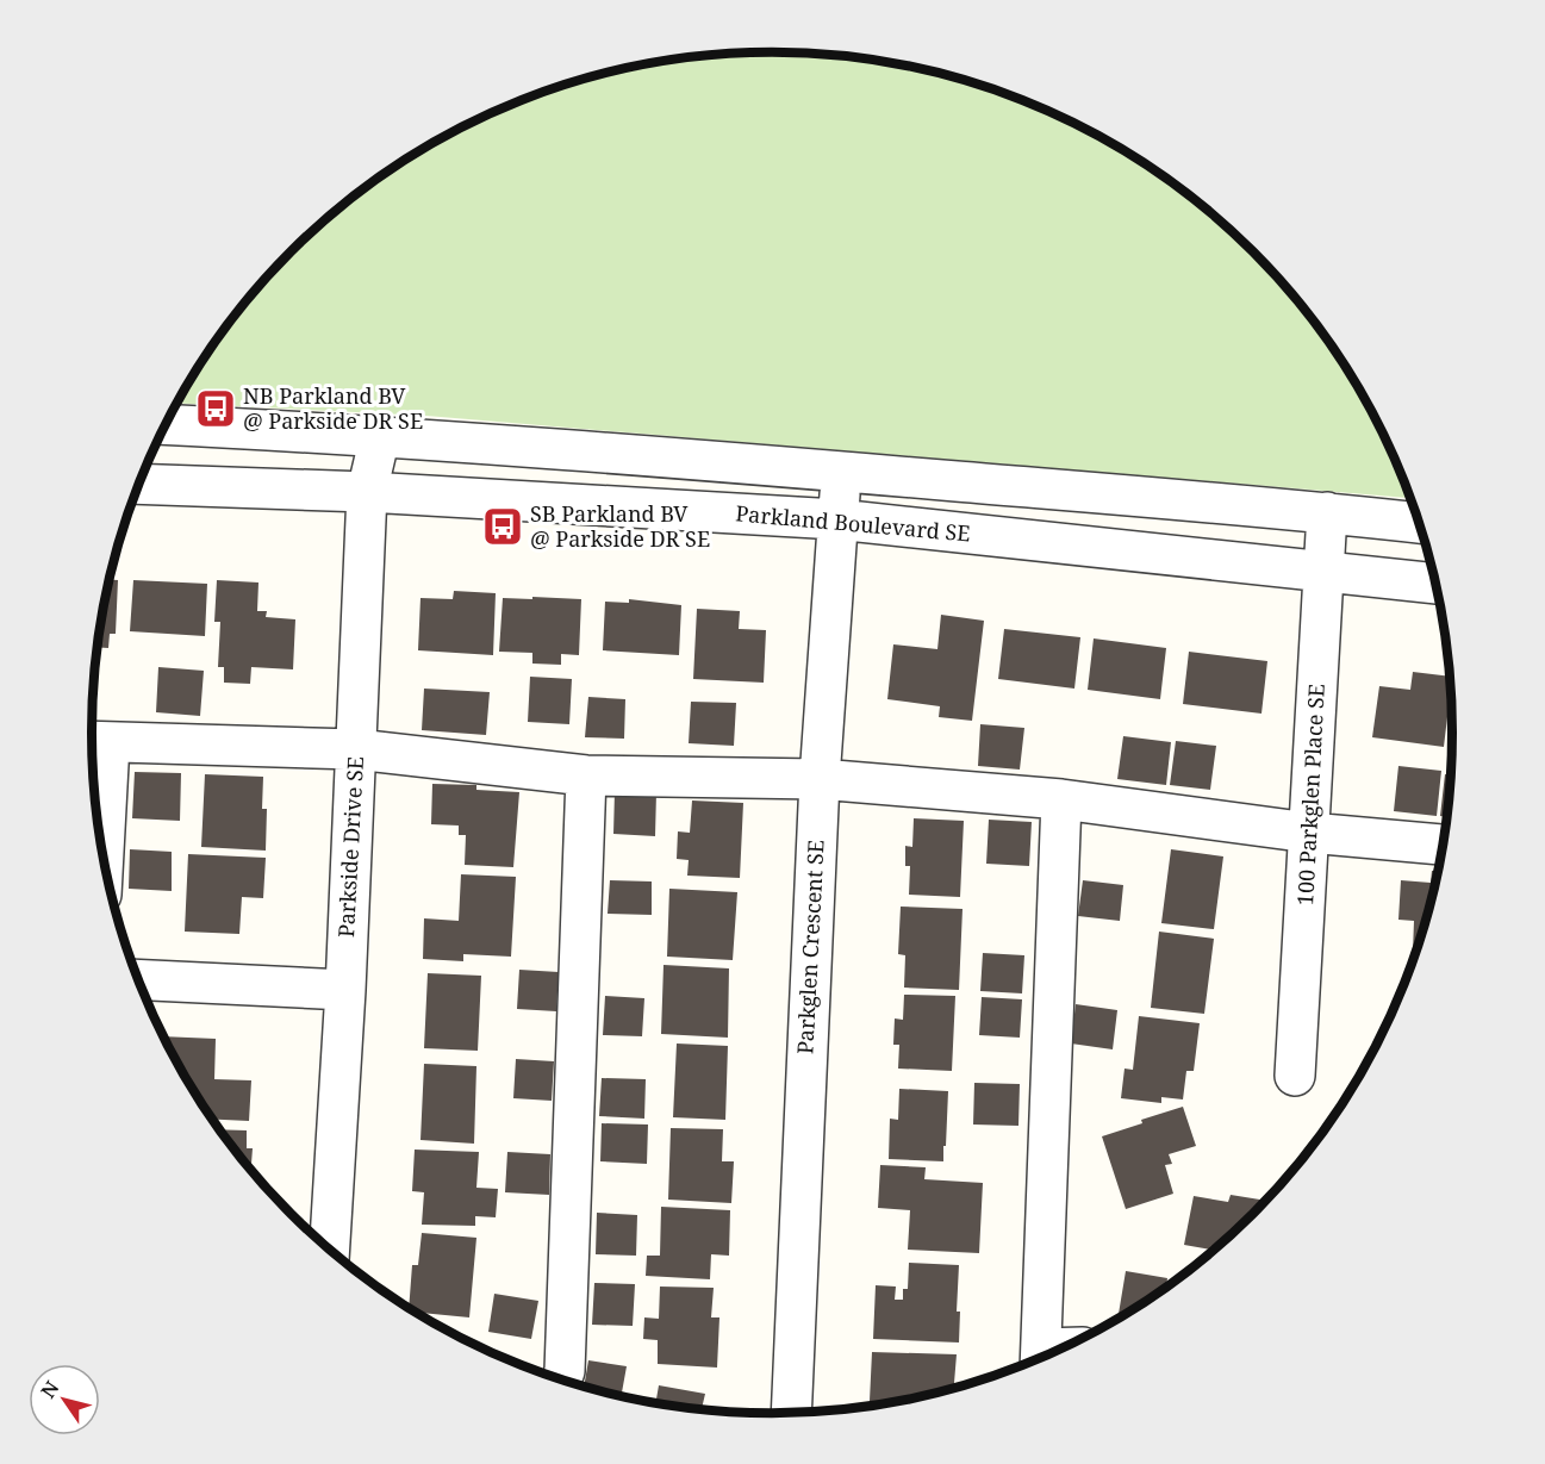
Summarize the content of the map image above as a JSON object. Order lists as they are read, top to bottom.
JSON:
{
  "streets": {
    "street": [
      "Parkland Boulevard SE",
      "100 Parkglen Place SE",
      "Parkside Drive SE",
      "Parkglen Crescent SE"
    ]
  },
  "crossings": [
    ["Parkland Boulevard SE", "100 Parkglen Place SE"],
    ["Parkland Boulevard SE", "Parkside Drive SE"],
    ["Parkland Boulevard SE", "Parkglen Crescent SE"]
  ],
  "places": {
    "bus stop": ["NB Parkland BV @ Parkside DR SE", "SB Parkland BV @ Parkside DR SE"]
  },
  "north": "top left"
}
